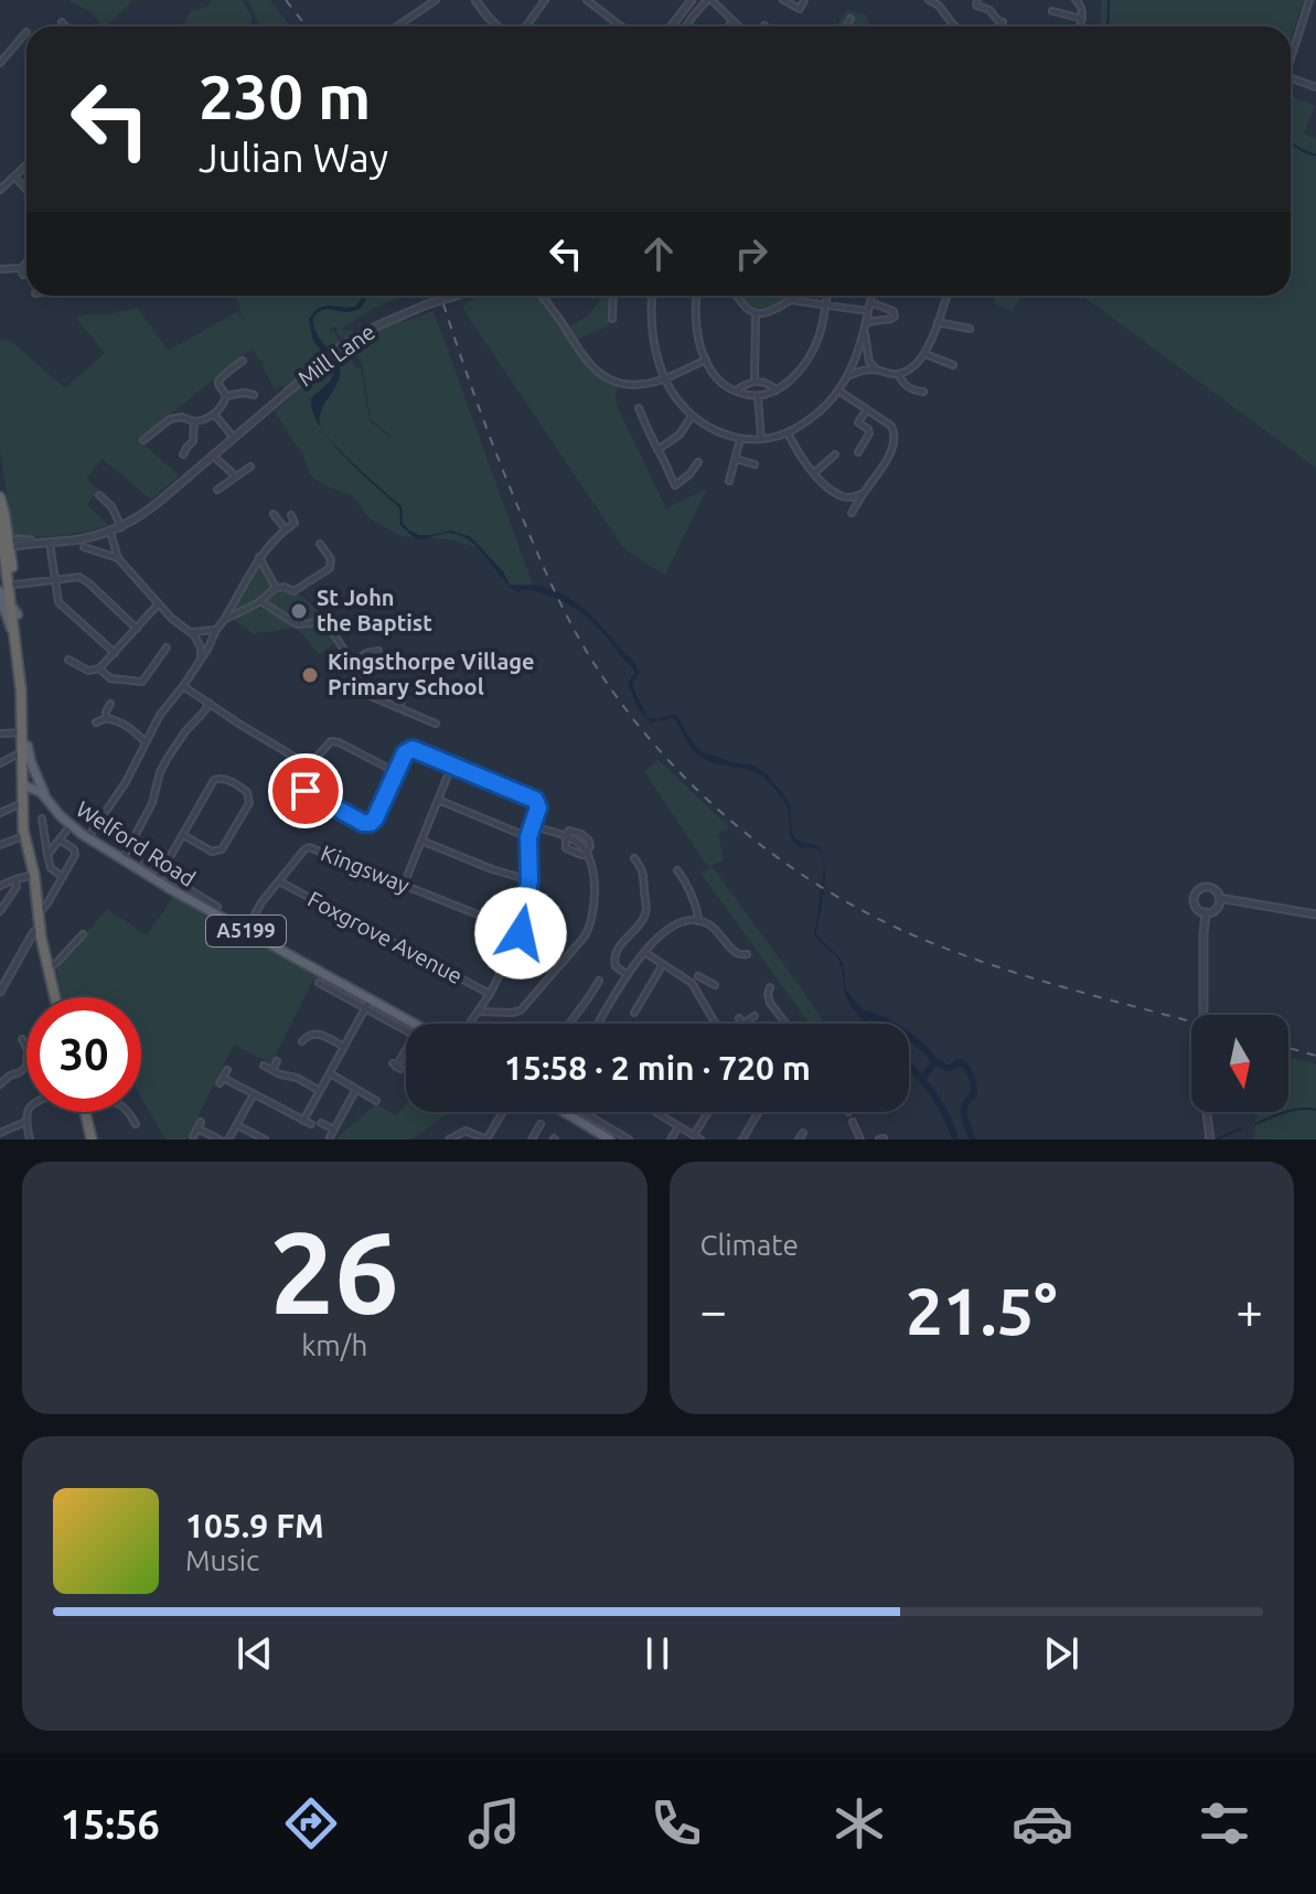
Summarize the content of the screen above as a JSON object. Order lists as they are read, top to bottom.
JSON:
{
  "streets": {
    "main road": ["Welford Road", "A5199"],
    "street": ["Mill Lane", "Kingsway", "Foxgrove Avenue"]
  },
  "crossings": [
    ["Welford Road", "Kingsway"],
    ["Kingsway", "Foxgrove Avenue"]
  ],
  "places": ["St John the Baptist", "Kingsthorpe Village Primary School"],
  "north": "bottom",
  "page": {
    "turn": ["230 m", "Julian Way"],
    "limit": "30",
    "trip": "15:58 · 2 min · 720 m",
    "tile": [
      ["26", "km/h"],
      "Climate"
    ],
    "heat": ["−", "21.5°", "+"],
    "song": ["105.9 FM", "Music"],
    "tabs": "15:56"
  }
}
